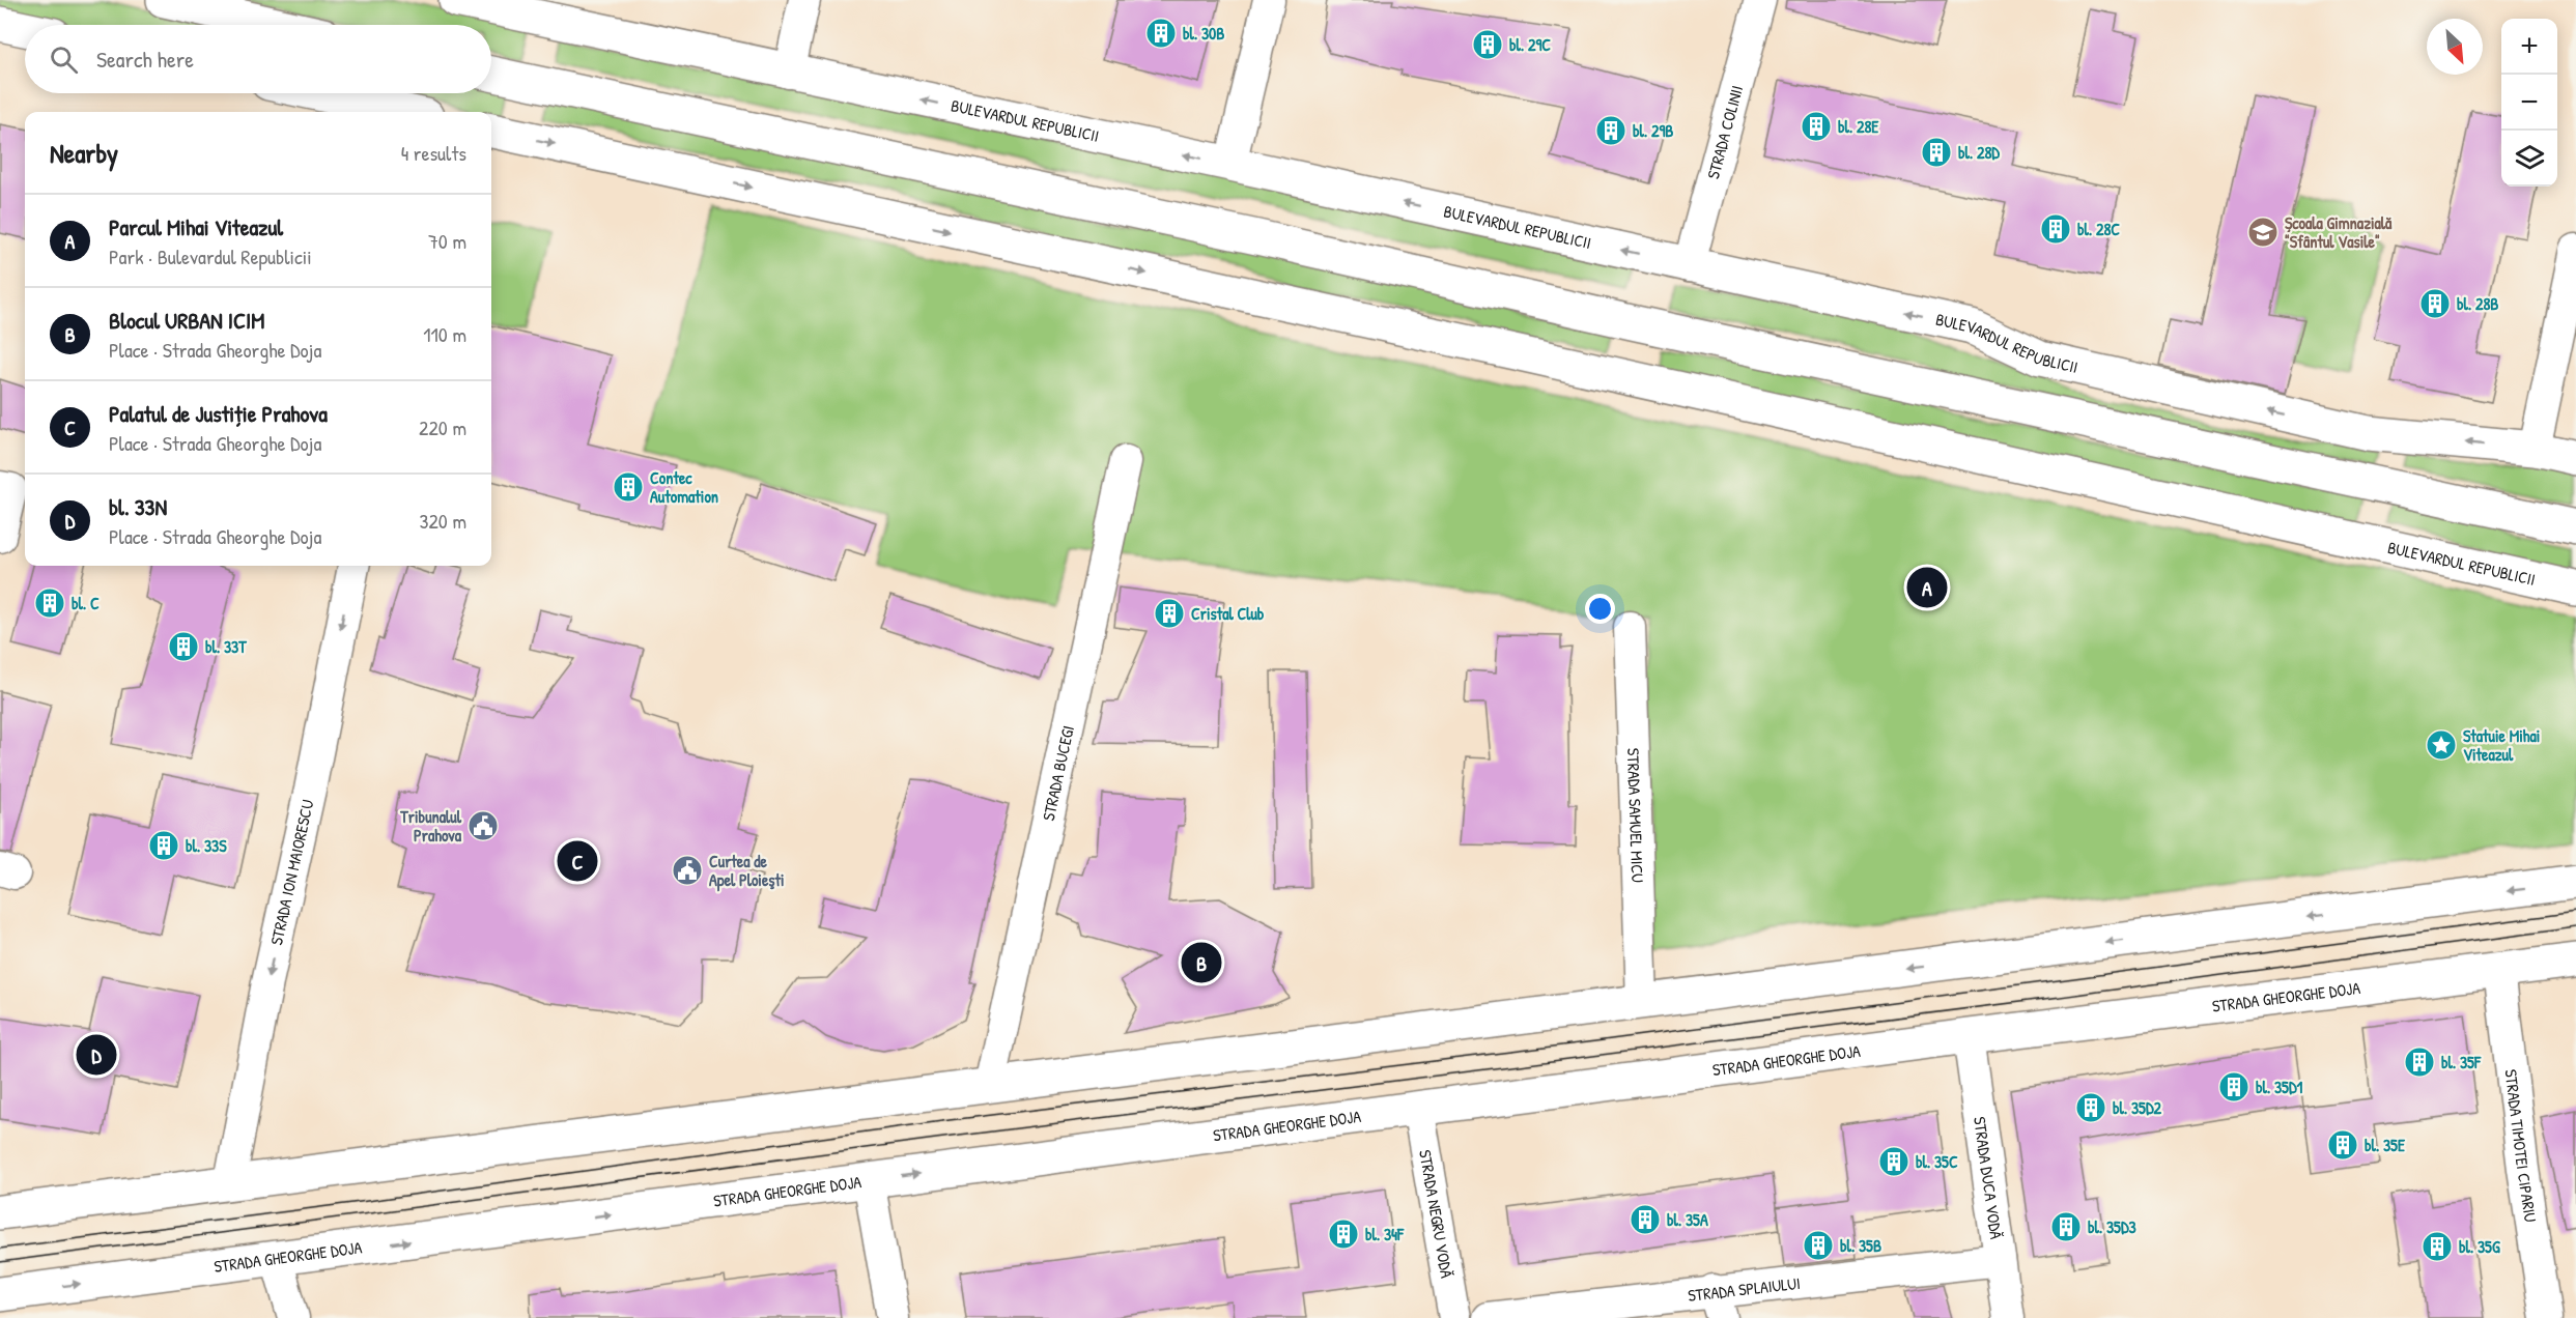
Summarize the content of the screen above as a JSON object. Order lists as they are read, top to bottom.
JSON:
{
  "streets": {
    "main road": ["BULEVARDUL REPUBLICII", "STRADA GHEORGHE DOJA"],
    "street": [
      "STRADA COLINII",
      "STRADA BUCEGI",
      "STRADA SAMUEL MICU",
      "STRADA ION MAIORESCU",
      "STRADA TIMOTEI CIPARIU",
      "STRADA DUCA VODĂ",
      "STRADA NEGRU VODĂ",
      "STRADA SPLAIULUI"
    ]
  },
  "crossings": [
    ["BULEVARDUL REPUBLICII", "STRADA COLINII"],
    ["STRADA GHEORGHE DOJA", "STRADA TIMOTEI CIPARIU"],
    ["STRADA GHEORGHE DOJA", "STRADA DUCA VODĂ"],
    ["STRADA GHEORGHE DOJA", "STRADA NEGRU VODĂ"],
    ["STRADA DUCA VODĂ", "STRADA SPLAIULUI"]
  ],
  "one_way": ["STRADA ION MAIORESCU"],
  "places": {
    "building": [
      "bl. 30B",
      "bl. 29C",
      "bl. 28E",
      "bl. 29B",
      "bl. 28D",
      "bl. 28C",
      "bl. 28B",
      "Contec Automation",
      "bl. C",
      "Cristal Club",
      "bl. 33T",
      "bl. 33S",
      "bl. 35F",
      "bl. 35D1",
      "bl. 35D2",
      "bl. 35E",
      "bl. 35C",
      "bl. 35A",
      "bl. 35D3",
      "bl. 34F",
      "bl. 35B",
      "bl. 35G"
    ],
    "school or university": ["Școala Gimnazială \"Sfântul Vasile\""],
    "place": ["Statuie Mihai Viteazul"],
    "public building": ["Tribunalul Prahova", "Curtea de Apel Ploieşti"]
  },
  "north": "bottom right",
  "page": {
    "map_buttons": ["+", "−"],
    "search": "Search here",
    "heading": ["Nearby", "4 results"],
    "list": [
      {
        "mark": "A",
        "name": "Parcul Mihai Viteazul",
        "note": "Park · Bulevardul Republicii",
        "value": "70 m"
      },
      {
        "mark": "B",
        "name": "Blocul URBAN ICIM",
        "note": "Place · Strada Gheorghe Doja",
        "value": "110 m"
      },
      {
        "mark": "C",
        "name": "Palatul de Justiție Prahova",
        "note": "Place · Strada Gheorghe Doja",
        "value": "220 m"
      },
      {
        "mark": "D",
        "name": "bl. 33N",
        "note": "Place · Strada Gheorghe Doja",
        "value": "320 m"
      }
    ],
    "pins": [
      "A",
      "C",
      "B",
      "D"
    ]
  }
}
